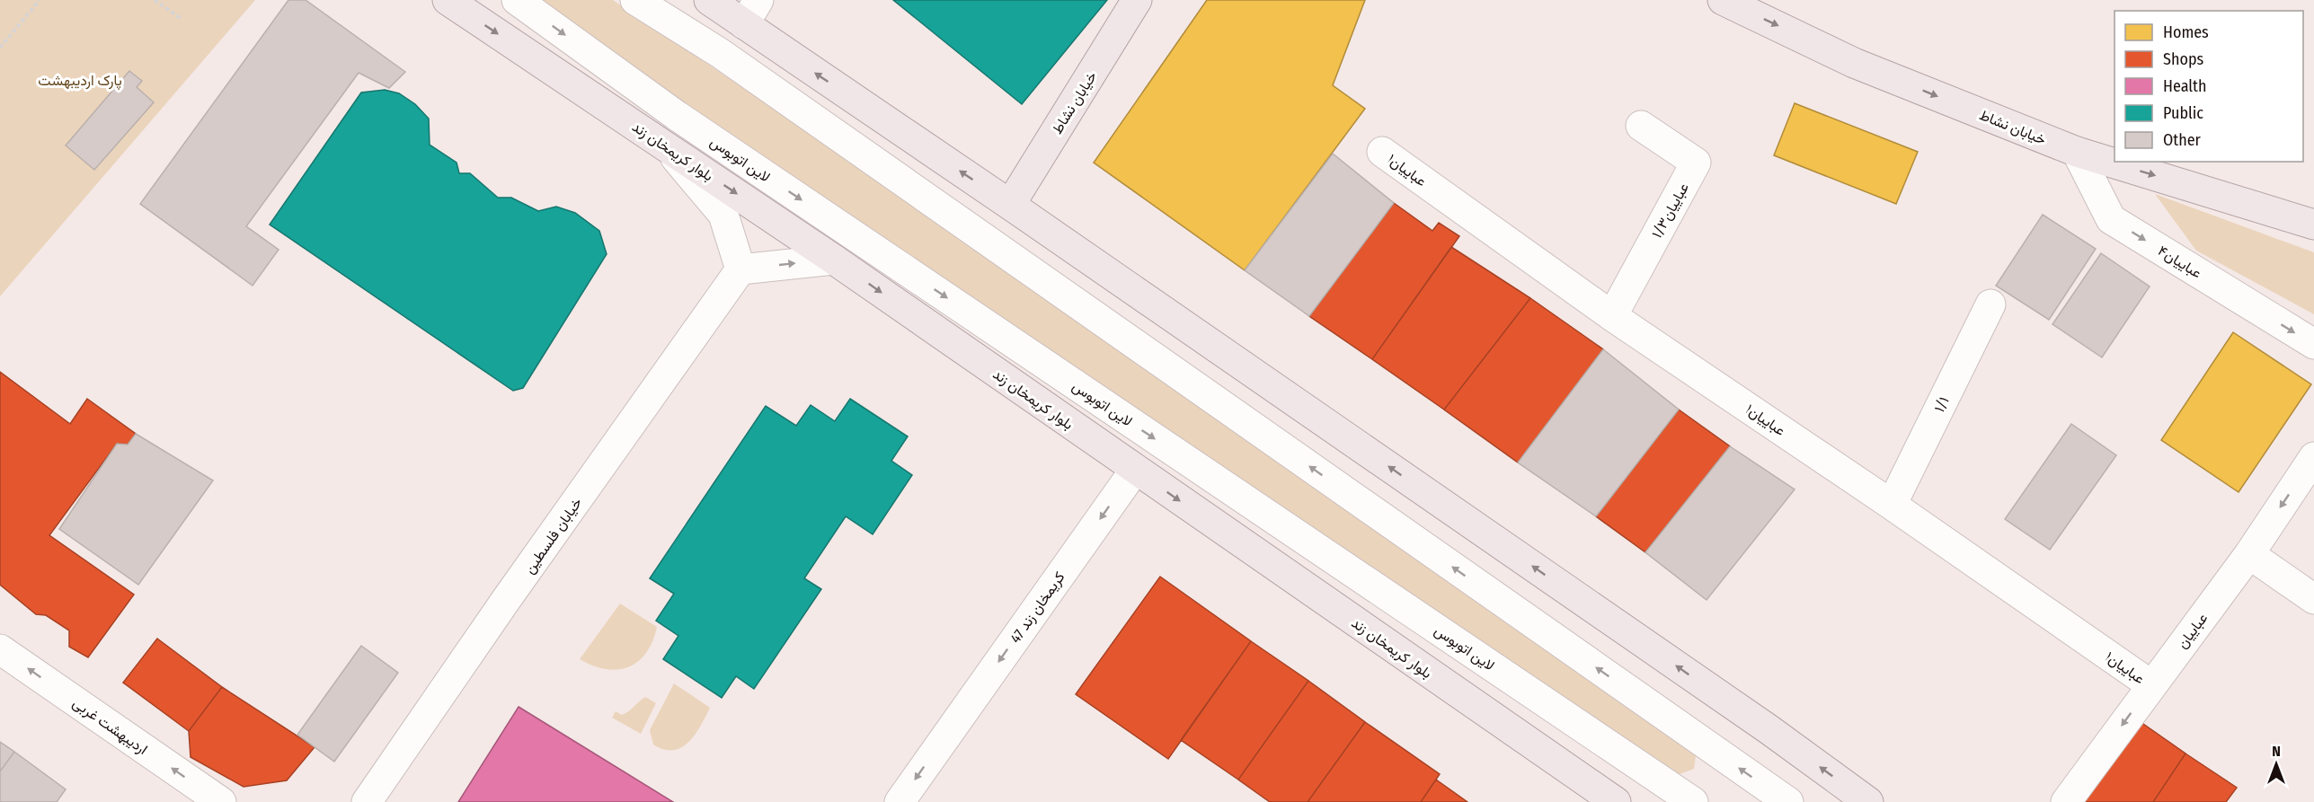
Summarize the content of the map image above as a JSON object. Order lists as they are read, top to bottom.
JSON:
{
  "streets": {
    "main road": ["خیابان نشاط", "بلوار کریمخان زند"],
    "street": [
      "لاین اتوبوس",
      "عباییان۱",
      "عباییان۱/۳",
      "عباییان۴",
      "۱/۱",
      "خیابان فلسطین",
      "47 کریمخان زند",
      "عباییان",
      "اردیبهشت غربی"
    ]
  },
  "crossings": [
    ["خیابان نشاط", "عباییان۴"],
    ["بلوار کریمخان زند", "47 کریمخان زند"],
    ["عباییان۱", "عباییان۱/۳"],
    ["عباییان۱", "۱/۱"],
    ["عباییان۱", "عباییان"]
  ],
  "one_way": [
    "خیابان نشاط",
    "عباییان۴",
    "47 کریمخان زند",
    "عباییان",
    "اردیبهشت غربی"
  ],
  "parks": ["پارک اردیبهشت"],
  "legend": [
    "Homes",
    "Shops",
    "Health",
    "Public",
    "Other"
  ],
  "north": "top"
}
